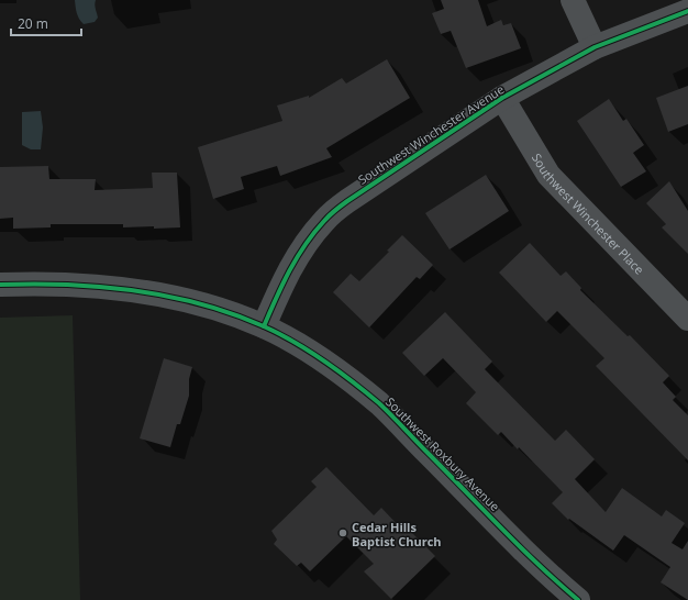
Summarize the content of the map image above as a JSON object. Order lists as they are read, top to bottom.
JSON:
{
  "streets": {
    "street": ["Southwest Winchester Avenue", "Southwest Winchester Place", "Southwest Roxbury Avenue"]
  },
  "crossings": [
    ["Southwest Winchester Avenue", "Southwest Winchester Place"],
    ["Southwest Winchester Avenue", "Southwest Roxbury Avenue"]
  ],
  "places": ["Cedar Hills Baptist Church"],
  "scale_bar": "20 m"
}
